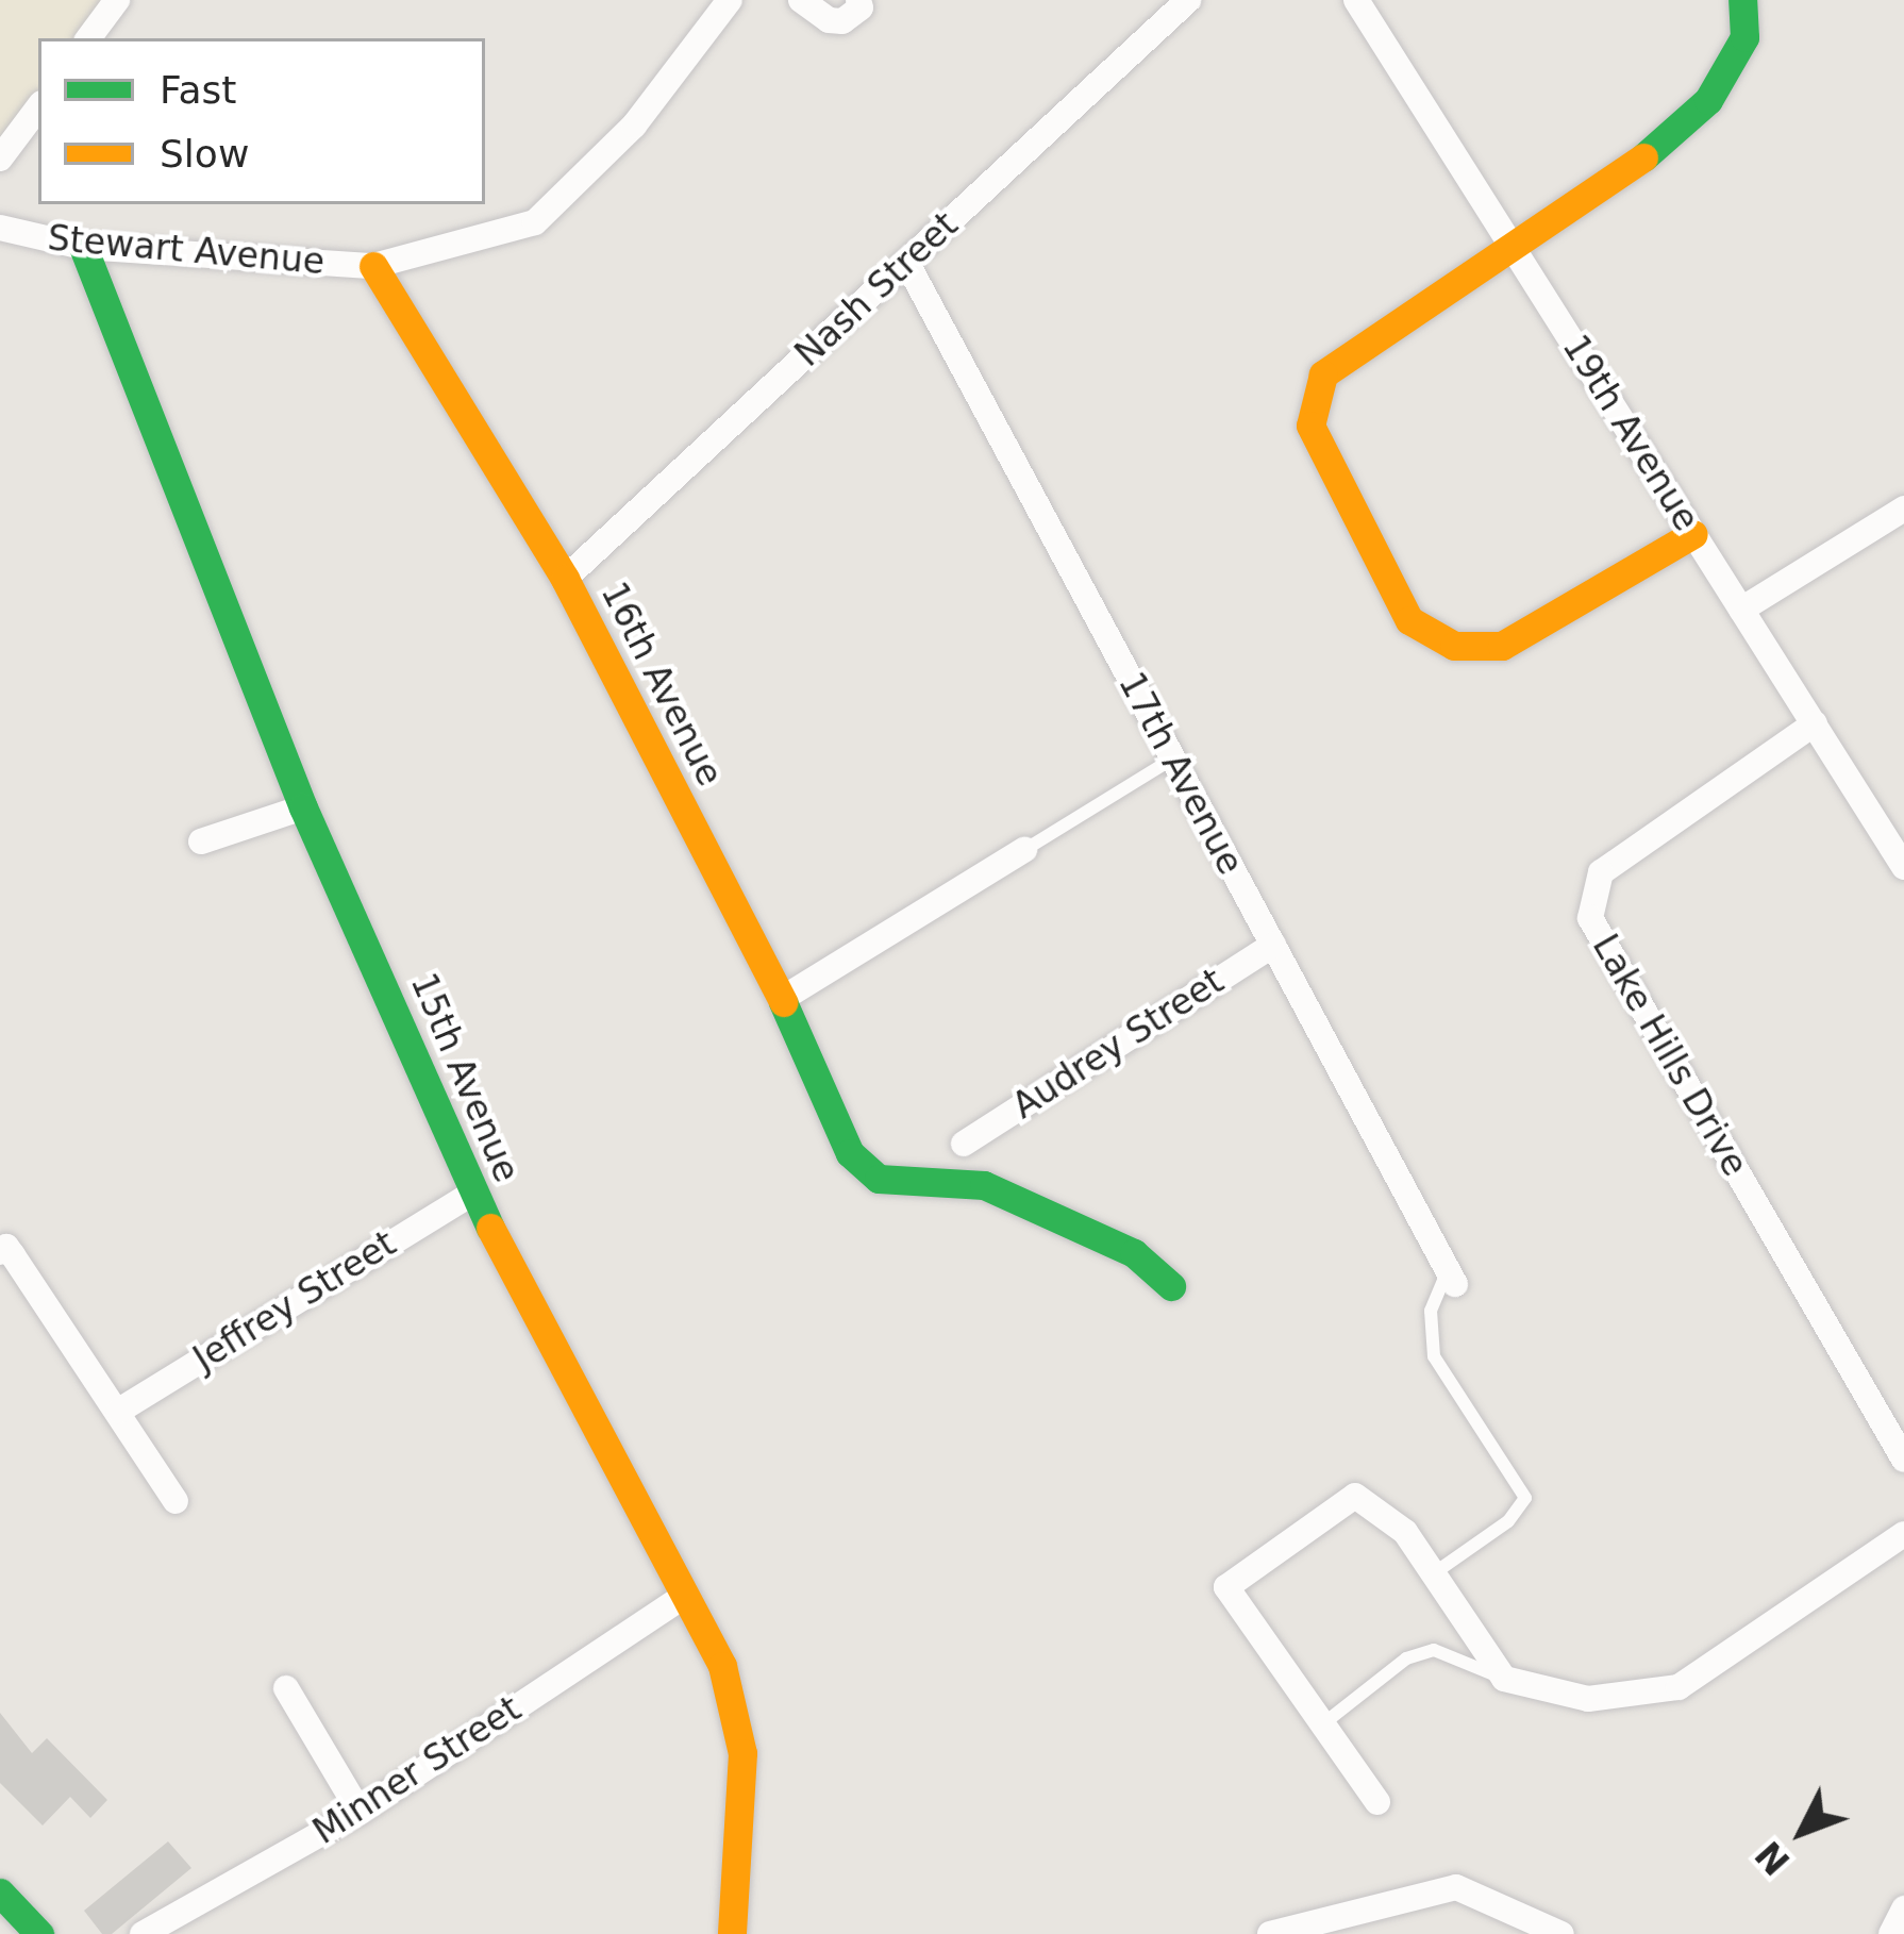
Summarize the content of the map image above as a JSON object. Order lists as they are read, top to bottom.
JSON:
{
  "streets": {
    "street": [
      "Stewart Avenue",
      "Nash Street",
      "19th Avenue",
      "16th Avenue",
      "17th Avenue",
      "Audrey Street",
      "Lake Hills Drive",
      "15th Avenue",
      "Jeffrey Street",
      "Minner Street"
    ]
  },
  "crossings": [
    ["Stewart Avenue", "16th Avenue"],
    ["Stewart Avenue", "15th Avenue"],
    ["Nash Street", "16th Avenue"],
    ["Nash Street", "17th Avenue"],
    ["19th Avenue", "Lake Hills Drive"],
    ["17th Avenue", "Audrey Street"],
    ["15th Avenue", "Jeffrey Street"],
    ["15th Avenue", "Minner Street"]
  ],
  "legend": ["Fast", "Slow"],
  "north": "bottom left"
}
